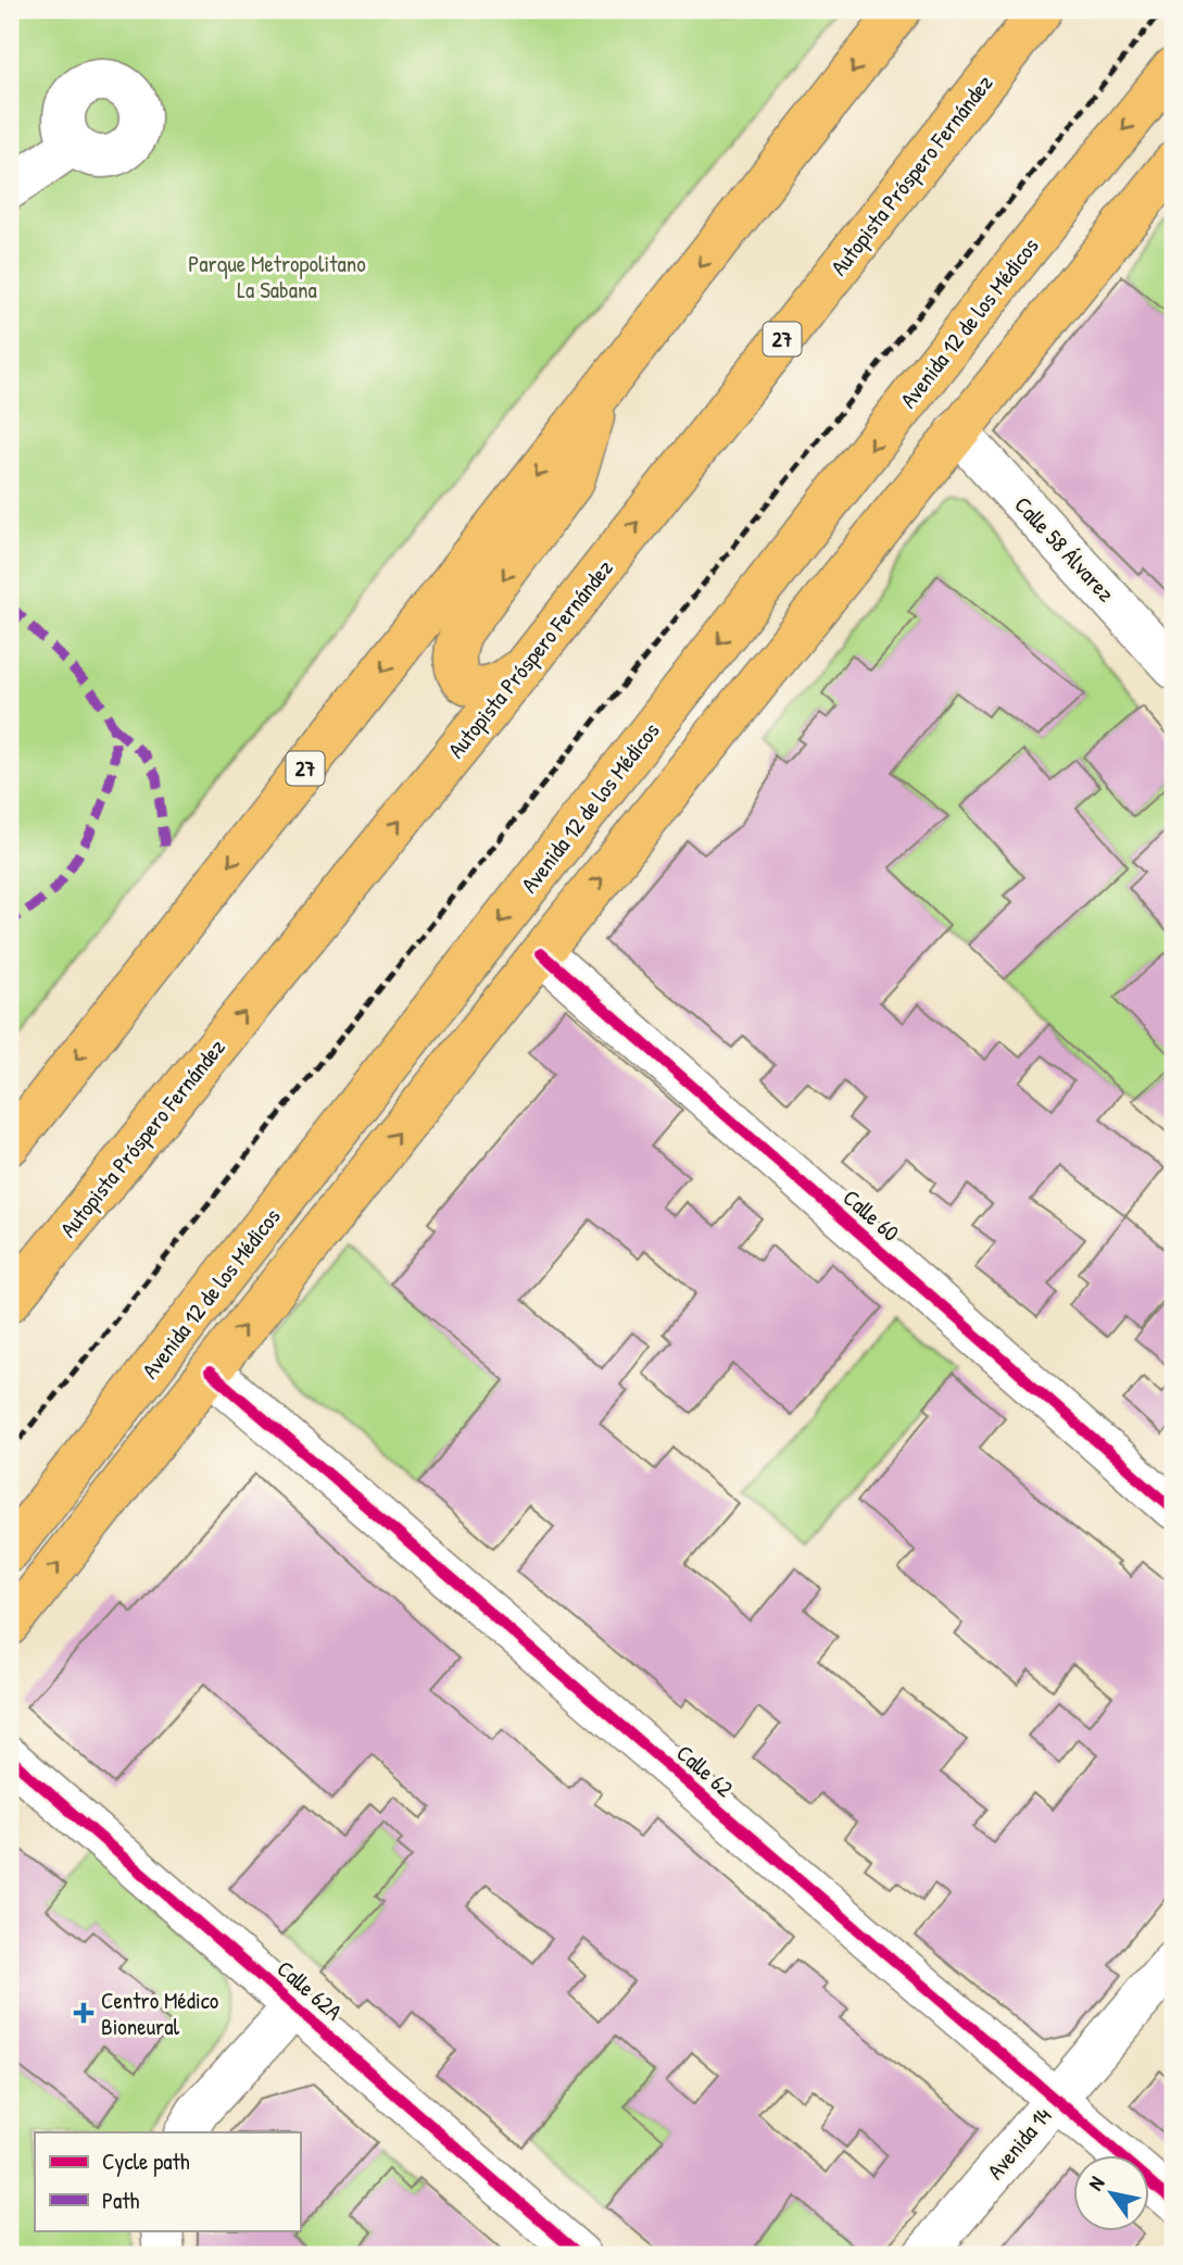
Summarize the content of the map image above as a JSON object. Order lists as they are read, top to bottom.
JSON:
{
  "streets": {
    "main road": ["Autopista Próspero Fernández", "Avenida 12 de los Médicos", "27"],
    "street": [
      "Calle 58 Álvarez",
      "Calle 60",
      "Calle 62",
      "Calle 62A",
      "Avenida 14"
    ]
  },
  "crossings": [
    ["Avenida 12 de los Médicos", "Calle 58 Álvarez"],
    ["Avenida 12 de los Médicos", "Calle 60"],
    ["Avenida 12 de los Médicos", "Calle 62"],
    ["Calle 62", "Avenida 14"]
  ],
  "parks": ["Parque Metropolitano La Sabana"],
  "places": {
    "health": ["Centro Médico Bioneural"]
  },
  "legend": ["Cycle path", "Path"],
  "north": "top left"
}
